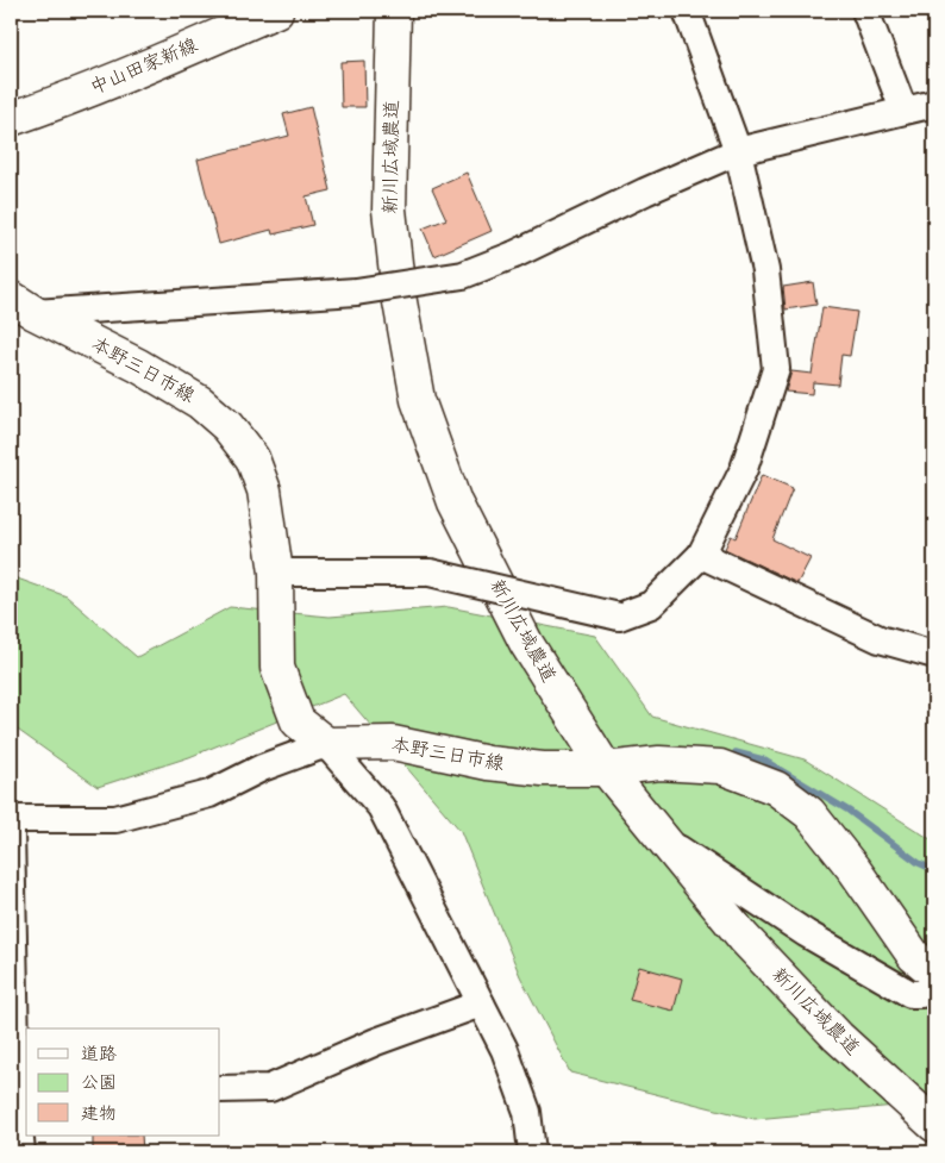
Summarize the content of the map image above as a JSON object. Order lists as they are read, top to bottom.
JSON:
{
  "streets": {
    "main road": ["中山田家新線", "新川広域農道", "本野三日市線"]
  },
  "crossings": [
    ["新川広域農道", "本野三日市線"]
  ],
  "legend": ["道路", "公園", "建物"]
}
